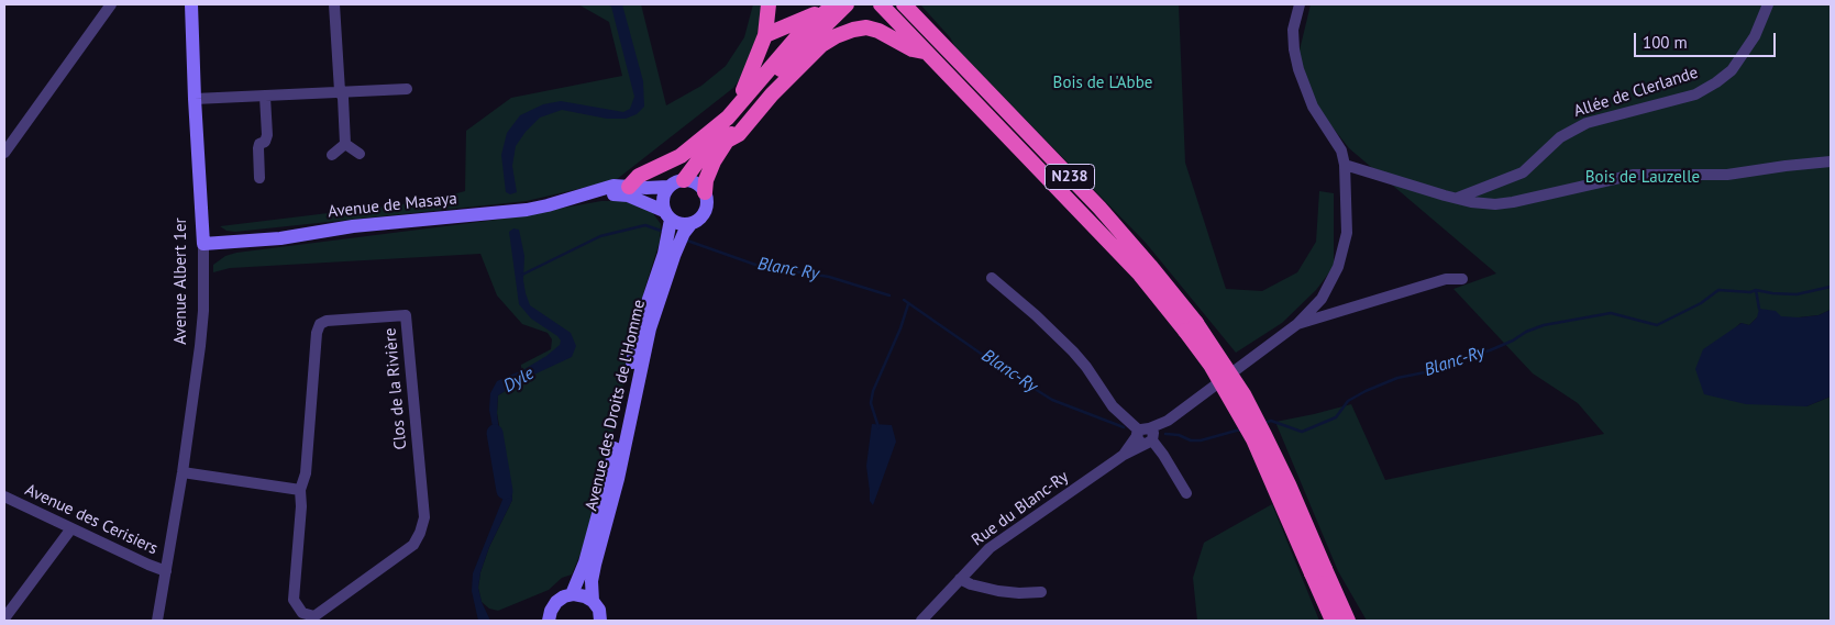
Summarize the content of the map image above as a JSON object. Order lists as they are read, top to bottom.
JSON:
{
  "streets": {
    "highway": ["N238"],
    "main road": ["Avenue de Masaya", "Avenue Albert 1er", "Avenue des Droits de l'Homme"],
    "street": [
      "Allée de Clerlande",
      "Clos de la Rivière",
      "Rue du Blanc-Ry",
      "Avenue des Cerisiers"
    ]
  },
  "crossings": [
    ["Avenue de Masaya", "Avenue Albert 1er"],
    ["Avenue de Masaya", "Avenue des Droits de l'Homme"],
    ["Avenue Albert 1er", "Avenue des Cerisiers"]
  ],
  "water": ["Blanc Ry", "Blanc-Ry", "Dyle"],
  "parks": ["Bois de L'Abbe", "Bois de Lauzelle"],
  "scale_bar": "100 m"
}
